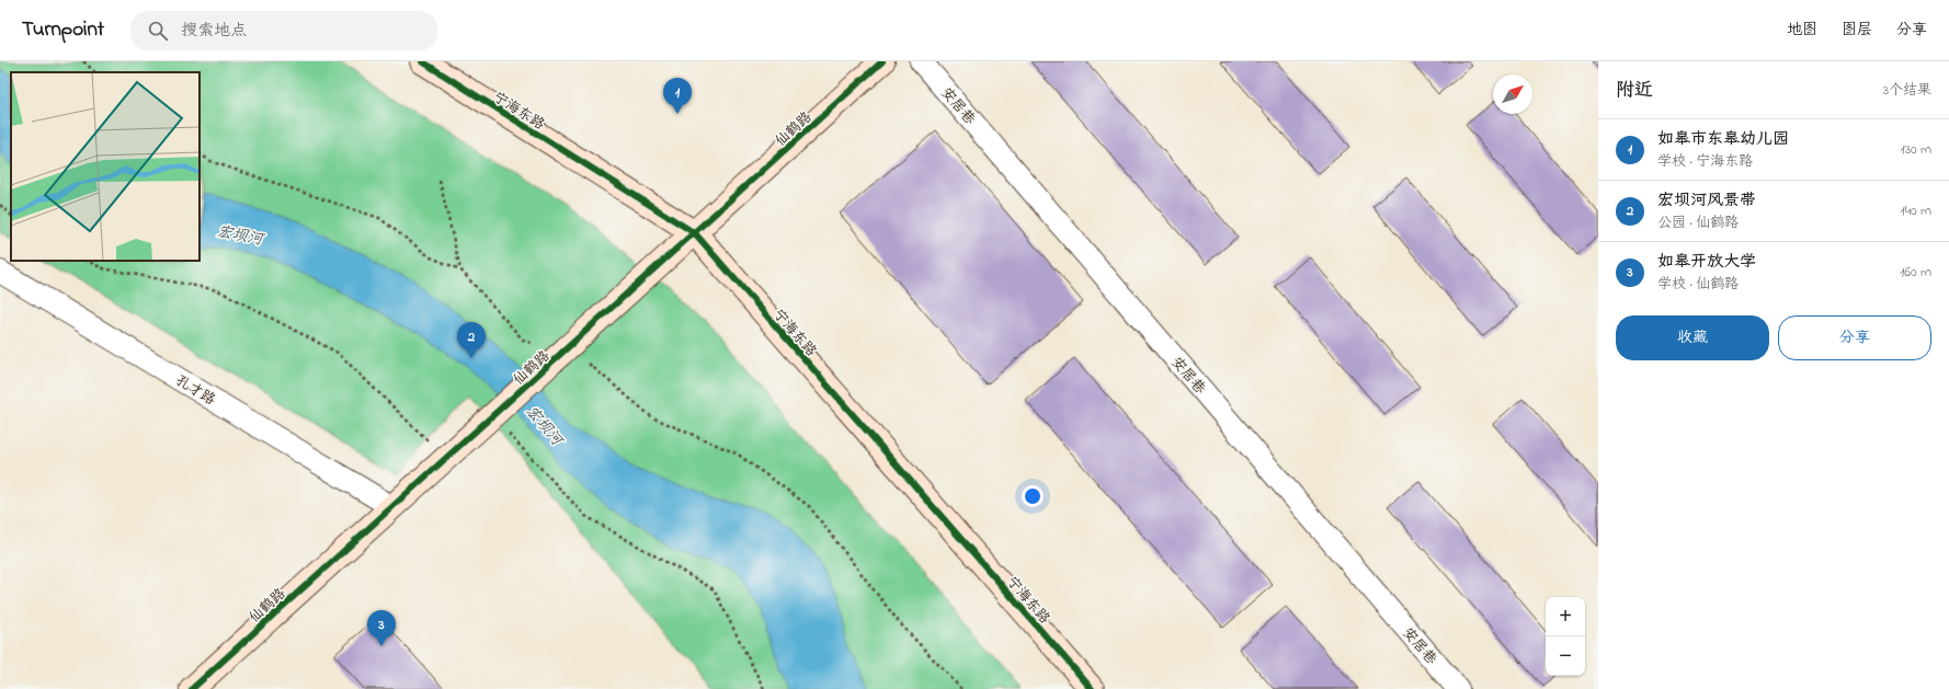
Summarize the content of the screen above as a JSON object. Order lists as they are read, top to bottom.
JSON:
{
  "streets": {
    "street": [
      "安居巷",
      "宁海东路",
      "仙鹤路",
      "孔才路"
    ]
  },
  "crossings": [
    ["宁海东路", "仙鹤路"],
    ["仙鹤路", "孔才路"]
  ],
  "water": ["宏坝河"],
  "north": "top right",
  "page": {
    "header": "Turnpoint",
    "search": "搜索地点",
    "nav": ["地图", "图层", "分享"],
    "heading": ["附近", "3个结果"],
    "pins": ["1", "2", "3"],
    "list": [
      {
        "mark": "1",
        "name": "如皋市东皋幼儿园",
        "note": "学校 · 宁海东路",
        "value": "130 m"
      },
      {
        "mark": "2",
        "name": "宏坝河风景带",
        "note": "公园 · 仙鹤路",
        "value": "140 m"
      },
      {
        "mark": "3",
        "name": "如皋开放大学",
        "note": "学校 · 仙鹤路",
        "value": "160 m"
      }
    ],
    "buttons": ["收藏", "分享"],
    "map_buttons": ["+", "−"]
  }
}
